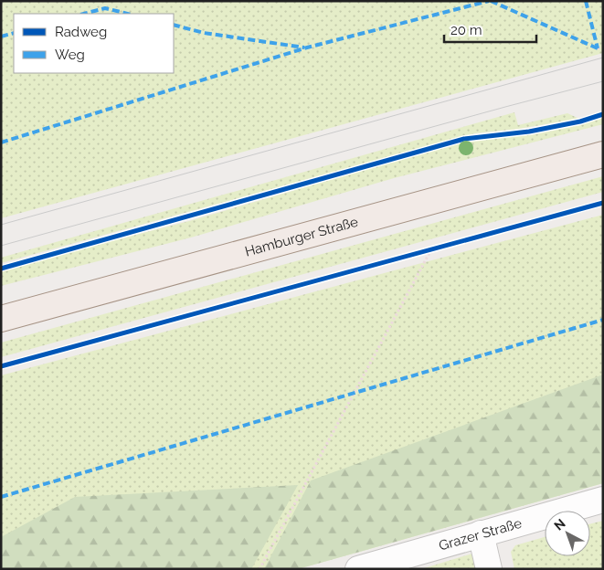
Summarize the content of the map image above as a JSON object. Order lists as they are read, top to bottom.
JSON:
{
  "streets": {
    "main road": ["Hamburger Straße"],
    "street": ["Grazer Straße"]
  },
  "legend": ["Radweg", "Weg"],
  "scale_bar": "20 m",
  "north": "top left"
}
